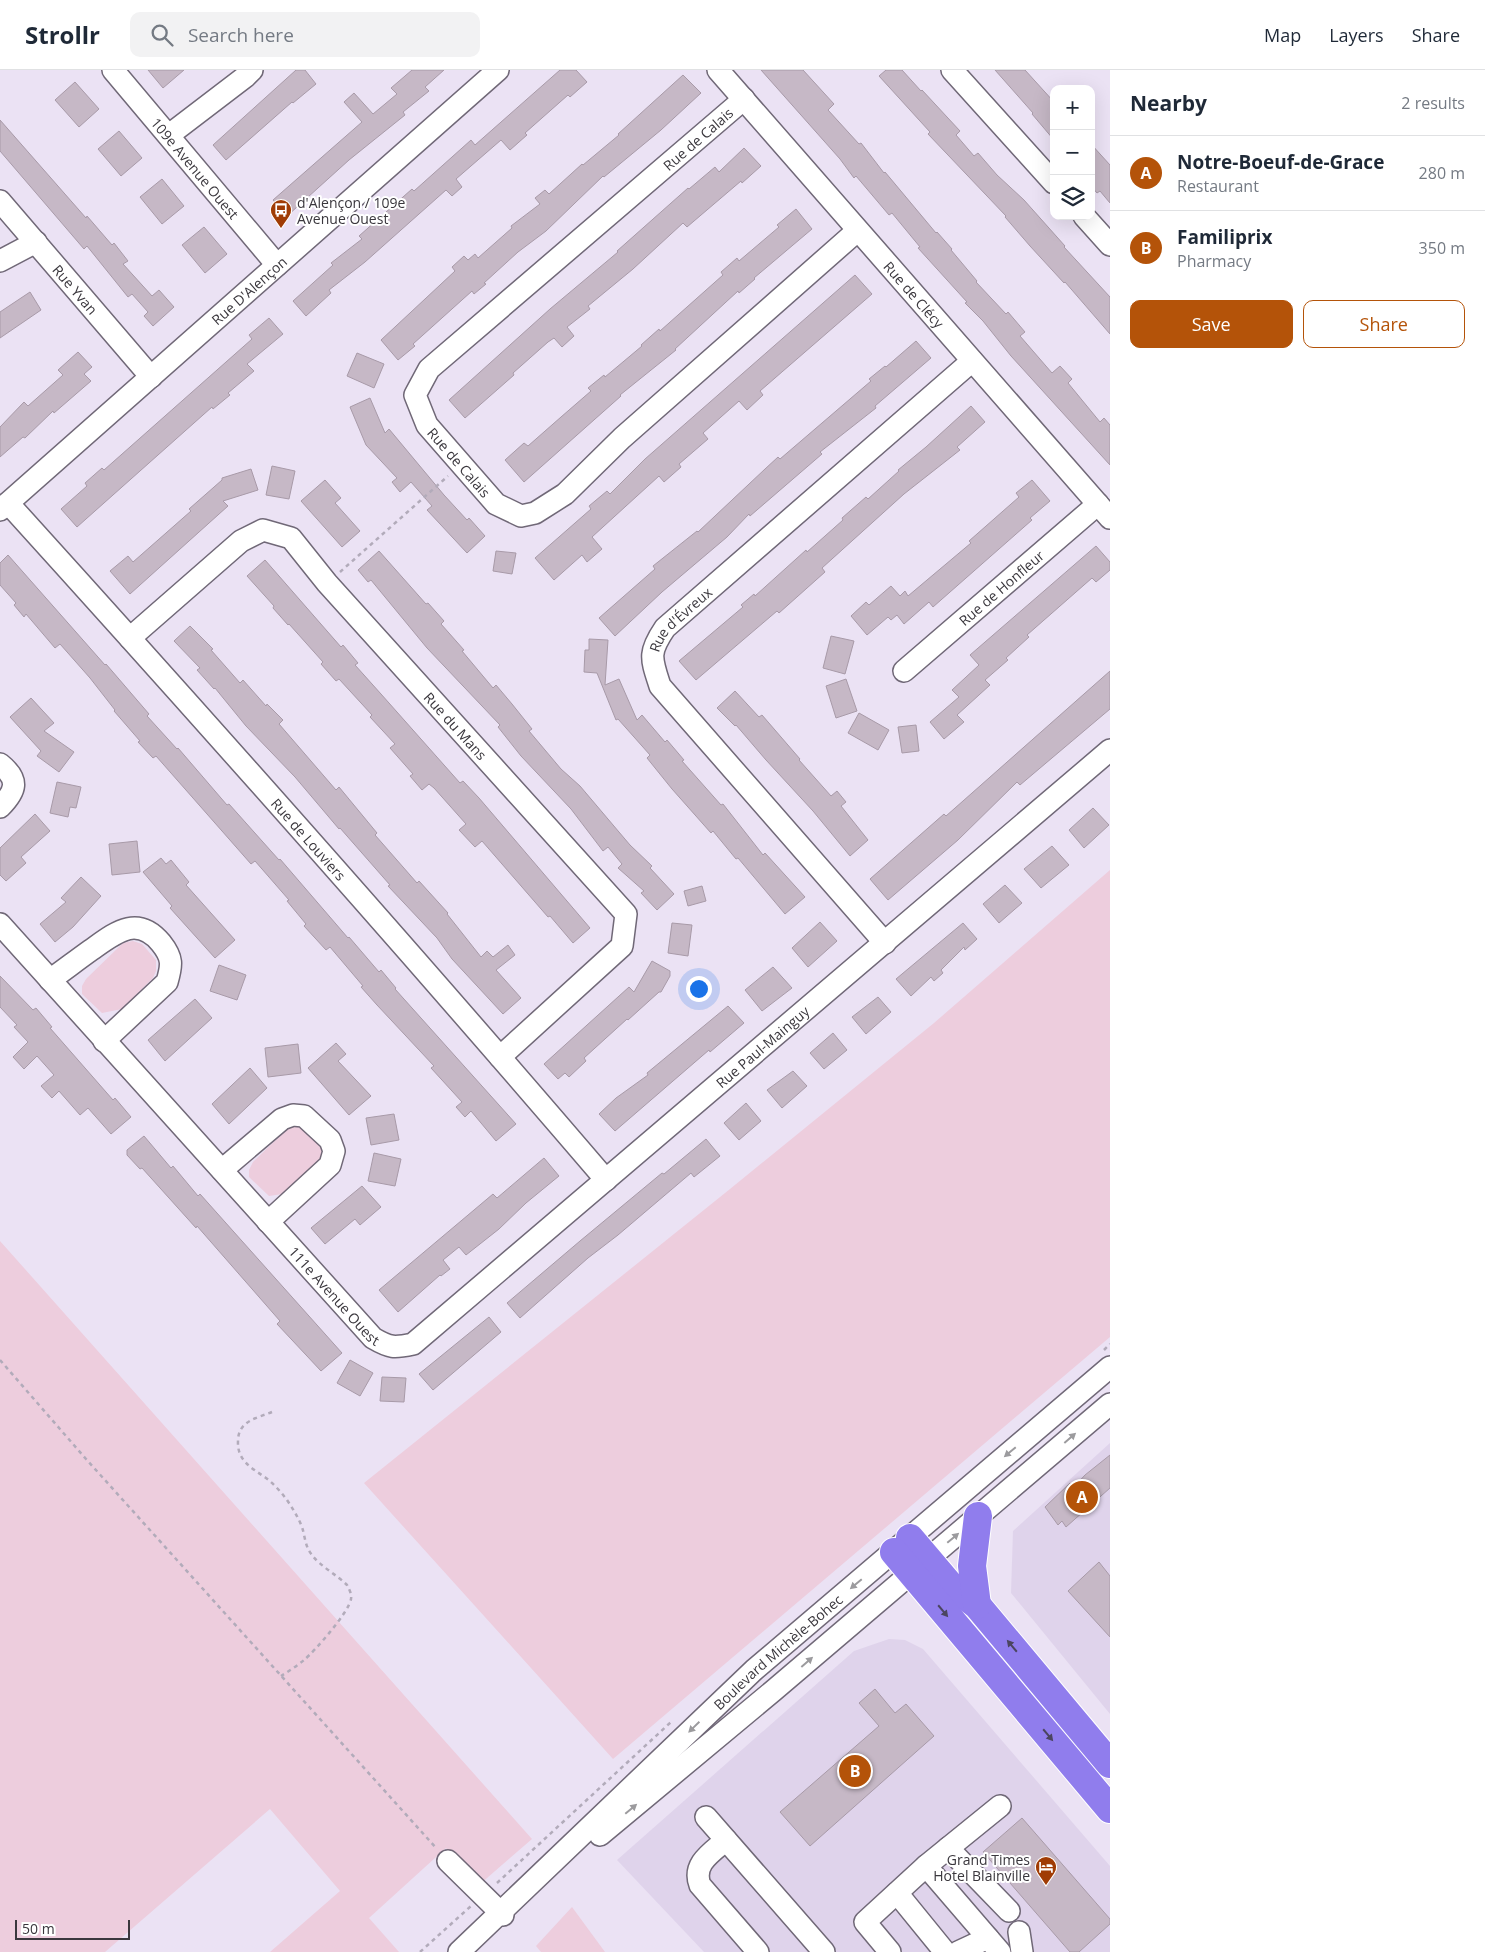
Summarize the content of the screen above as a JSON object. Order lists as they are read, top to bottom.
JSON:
{
  "streets": {
    "street": [
      "Rue de Calais",
      "109e Avenue Ouest",
      "Rue Yvan",
      "Rue D'Alençon",
      "Rue de Clécy",
      "Rue de Honfleur",
      "Rue d'Évreux",
      "Rue du Mans",
      "Rue de Louviers",
      "Rue Paul-Mainguy",
      "111e Avenue Ouest",
      "Boulevard Michèle-Bohec"
    ]
  },
  "crossings": [
    ["Rue de Calais", "Rue de Clécy"],
    ["109e Avenue Ouest", "Rue D'Alençon"],
    ["Rue Yvan", "Rue D'Alençon"],
    ["Rue D'Alençon", "Rue de Louviers"],
    ["Rue de Clécy", "Rue de Honfleur"],
    ["Rue de Clécy", "Rue d'Évreux"],
    ["Rue d'Évreux", "Rue Paul-Mainguy"],
    ["Rue du Mans", "Rue de Louviers"],
    ["Rue de Louviers", "Rue Paul-Mainguy"],
    ["Rue Paul-Mainguy", "111e Avenue Ouest"]
  ],
  "places": {
    "bus stop": ["d'Alençon / 109e Avenue Ouest"],
    "hotel": ["Grand Times Hotel Blainville"]
  },
  "scale_bar": "50 m",
  "page": {
    "header": "Strollr",
    "search": "Search here",
    "nav": ["Map", "Layers", "Share"],
    "heading": ["Nearby", "2 results"],
    "map_buttons": ["+", "−"],
    "list": [
      {
        "mark": "A",
        "name": "Notre-Boeuf-de-Grace",
        "note": "Restaurant",
        "value": "280 m"
      },
      {
        "mark": "B",
        "name": "Familiprix",
        "note": "Pharmacy",
        "value": "350 m"
      }
    ],
    "buttons": ["Save", "Share"],
    "pins": ["A", "B"],
    "scale": "50 m"
  }
}
